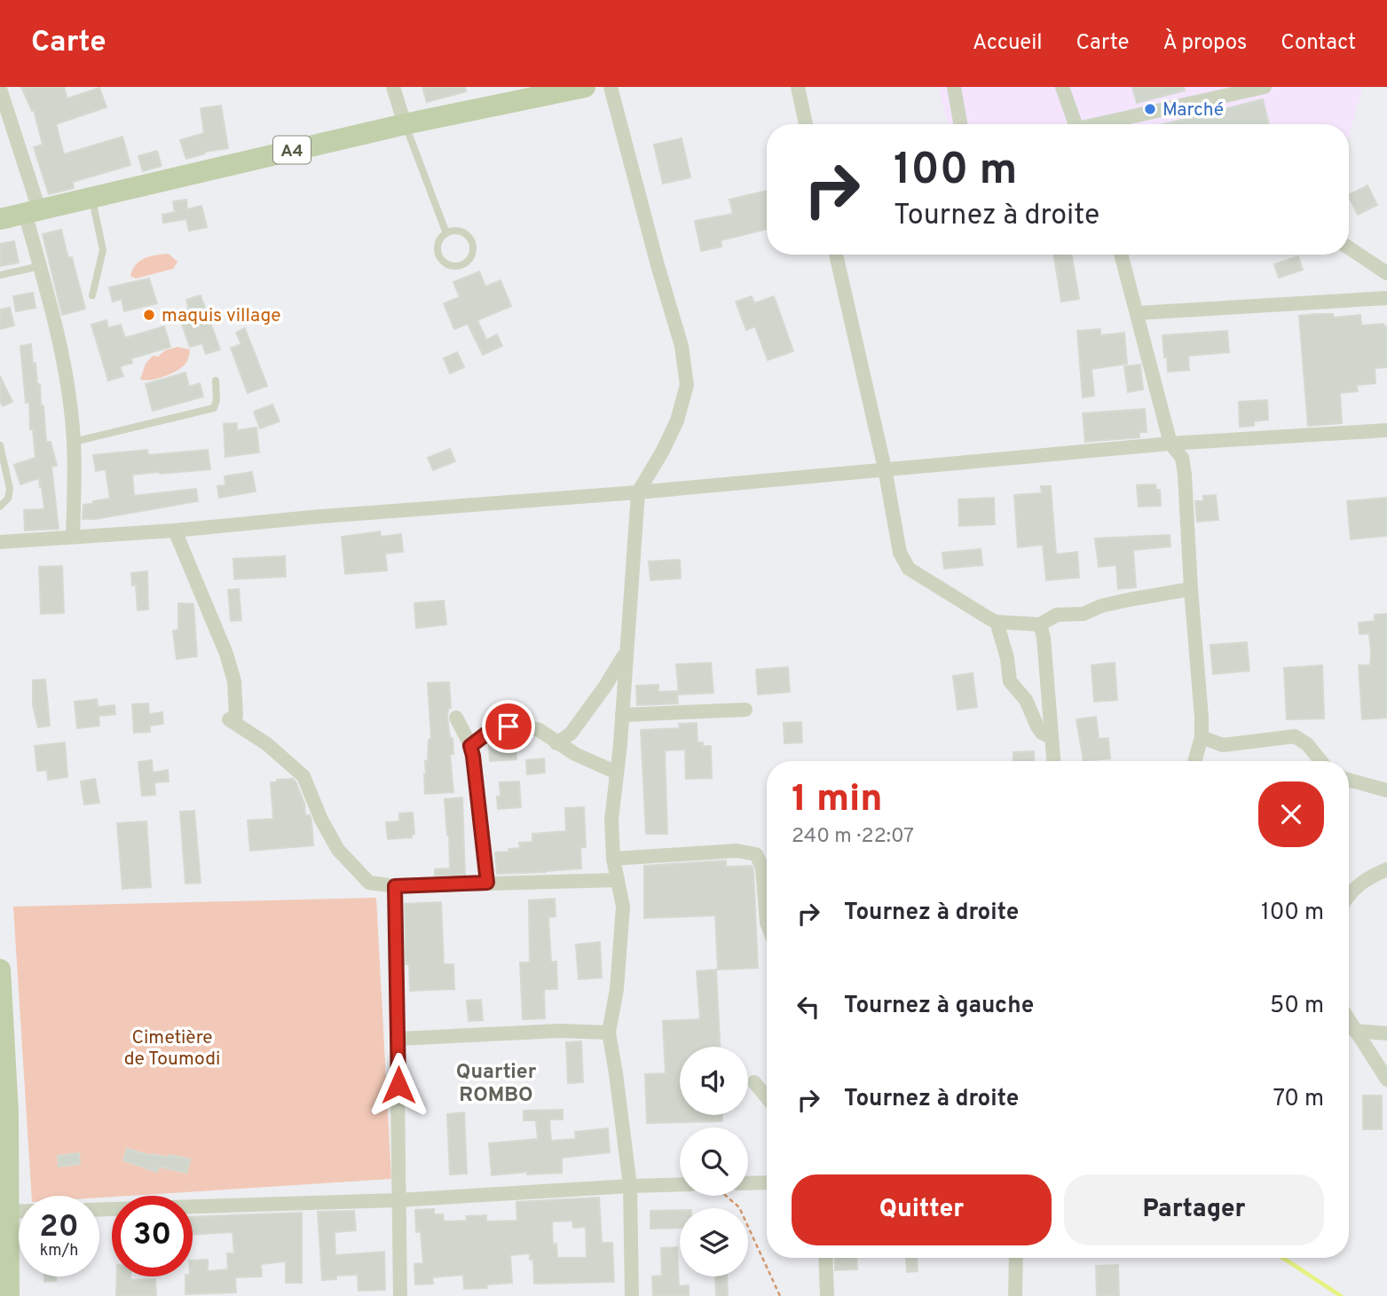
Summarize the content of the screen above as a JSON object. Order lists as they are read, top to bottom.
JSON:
{
  "streets": {
    "main road": ["A4"]
  },
  "districts": ["Quartier ROMBO"],
  "parks": ["Cimetière de Toumodi"],
  "places": ["Marché", "maquis village"],
  "page": {
    "header": "Carte",
    "nav": [
      "Accueil",
      "Carte",
      "À propos",
      "Contact"
    ],
    "turn": ["100 m", "Tournez à droite"],
    "heading": ["1 min", "240 m · 22:07"],
    "list": [
      {
        "name": "Tournez à droite",
        "value": "100 m"
      },
      {
        "name": "Tournez à gauche",
        "value": "50 m"
      },
      {
        "name": "Tournez à droite",
        "value": "70 m"
      }
    ],
    "buttons": ["Quitter", "Partager"],
    "speed": "20 km/h",
    "limit": "30"
  }
}
